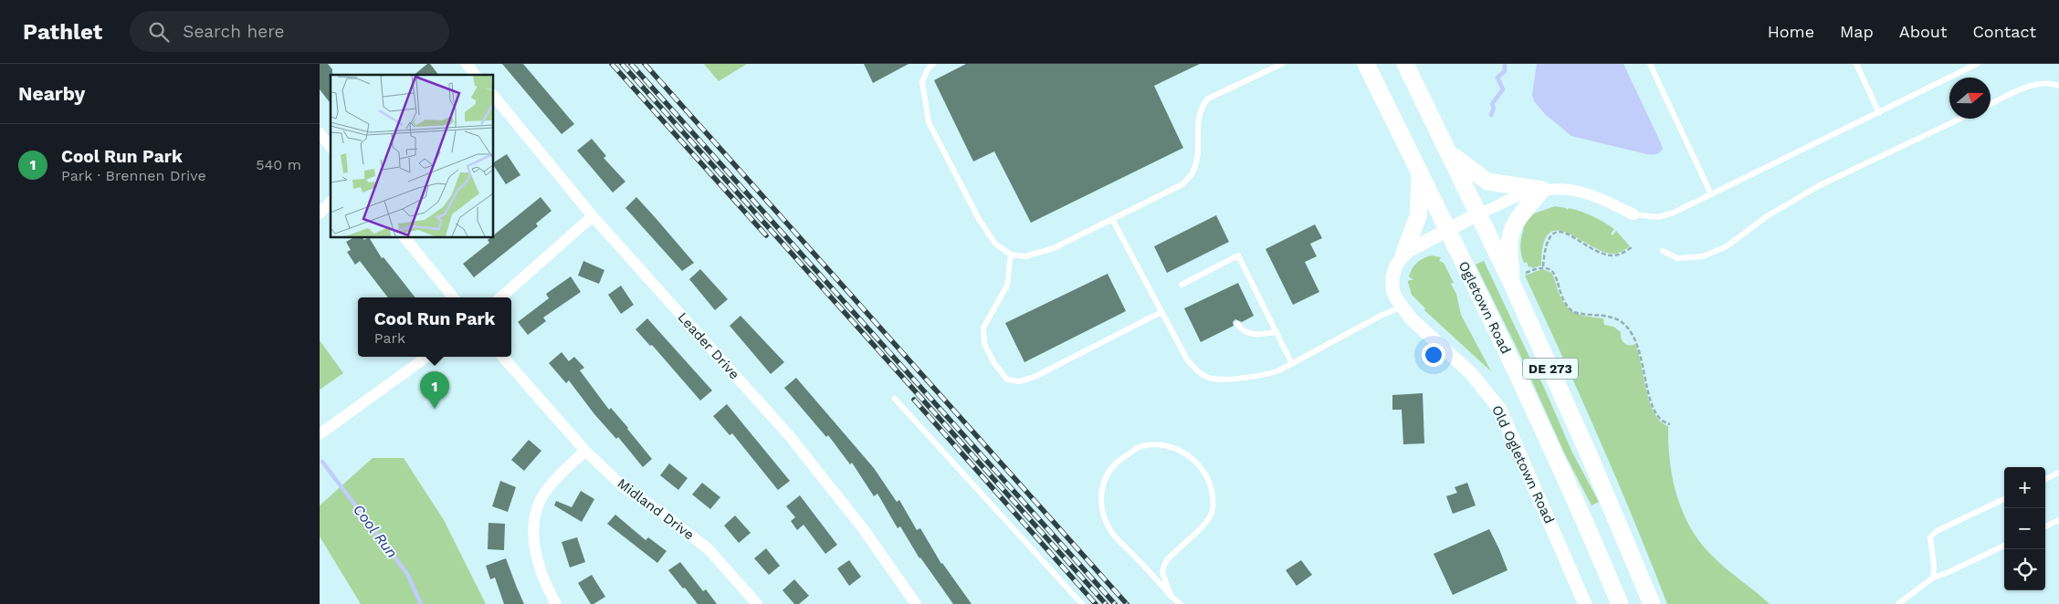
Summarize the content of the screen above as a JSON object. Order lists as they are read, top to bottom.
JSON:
{
  "streets": {
    "main road": ["Ogletown Road", "DE 273"],
    "street": ["Leader Drive", "Old Ogletown Road", "Midland Drive"]
  },
  "water": ["Cool Run"],
  "north": "right",
  "page": {
    "header": "Pathlet",
    "search": "Search here",
    "nav": [
      "Home",
      "Map",
      "About",
      "Contact"
    ],
    "heading": "Nearby",
    "list": [
      {
        "mark": "1",
        "name": "Cool Run Park",
        "note": "Park · Brennen Drive",
        "value": "540 m"
      }
    ],
    "popup": ["Cool Run Park", "Park"],
    "pins": "1",
    "map_buttons": ["+", "−"]
  }
}
